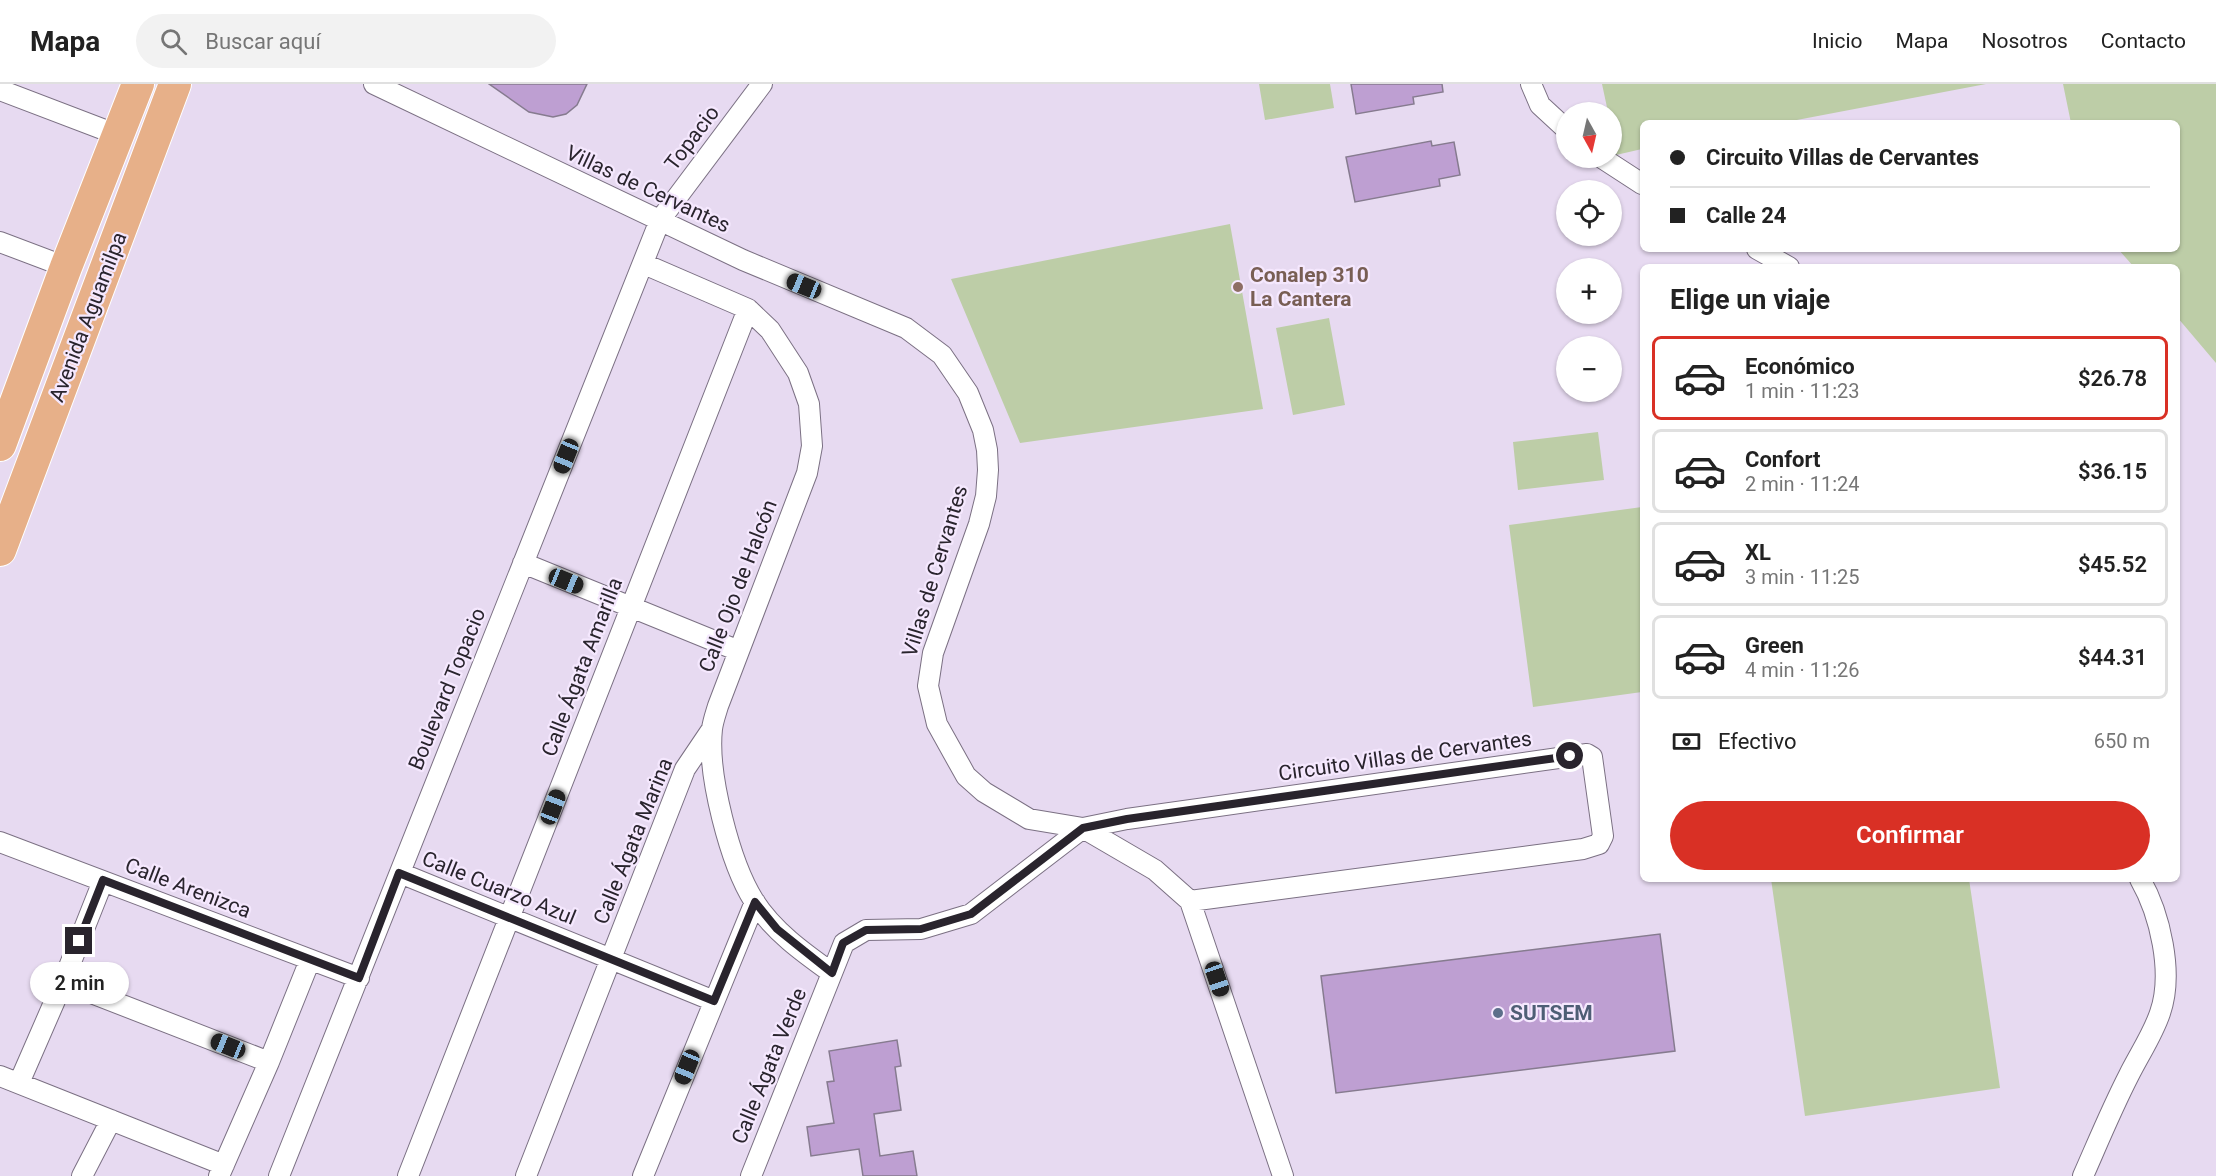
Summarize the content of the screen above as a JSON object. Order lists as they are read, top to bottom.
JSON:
{
  "streets": {
    "main road": ["Avenida Aguamilpa"],
    "street": [
      "Topacio",
      "Villas de Cervantes",
      "Calle Ojo de Halcón",
      "Calle Ágata Amarilla",
      "Boulevard Topacio",
      "Circuito Villas de Cervantes",
      "Calle Ágata Marina",
      "Calle Arenizca",
      "Calle Cuarzo Azul",
      "Calle Ágata Verde"
    ]
  },
  "crossings": [
    ["Topacio", "Villas de Cervantes"],
    ["Topacio", "Boulevard Topacio"],
    ["Villas de Cervantes", "Boulevard Topacio"],
    ["Villas de Cervantes", "Circuito Villas de Cervantes"],
    ["Villas de Cervantes", "Calle Ágata Verde"],
    ["Calle Ojo de Halcón", "Calle Ágata Amarilla"],
    ["Calle Ojo de Halcón", "Boulevard Topacio"],
    ["Calle Ojo de Halcón", "Calle Ágata Marina"],
    ["Calle Ojo de Halcón", "Calle Ágata Verde"],
    ["Calle Ágata Amarilla", "Calle Cuarzo Azul"],
    ["Boulevard Topacio", "Calle Arenizca"],
    ["Boulevard Topacio", "Calle Cuarzo Azul"],
    ["Circuito Villas de Cervantes", "Calle Ágata Verde"],
    ["Calle Ágata Marina", "Calle Cuarzo Azul"]
  ],
  "places": ["Conalep 310 La Cantera", "SUTSEM"],
  "north": "bottom",
  "page": {
    "header": "Mapa",
    "search": "Buscar aquí",
    "nav": [
      "Inicio",
      "Mapa",
      "Nosotros",
      "Contacto"
    ],
    "map_buttons": ["+", "−"],
    "banner": ["Circuito Villas de Cervantes", "Calle 24"],
    "heading": "Elige un viaje",
    "list": [
      {
        "name": "Económico",
        "note": "1 min · 11:23",
        "value": "$26.78"
      },
      {
        "name": "Confort",
        "note": "2 min · 11:24",
        "value": "$36.15"
      },
      {
        "name": "XL",
        "note": "3 min · 11:25",
        "value": "$45.52"
      },
      {
        "name": "Green",
        "note": "4 min · 11:26",
        "value": "$44.31"
      }
    ],
    "pay": ["Efectivo", "650 m"],
    "buttons": "Confirmar",
    "bubble": "2 min"
  }
}
